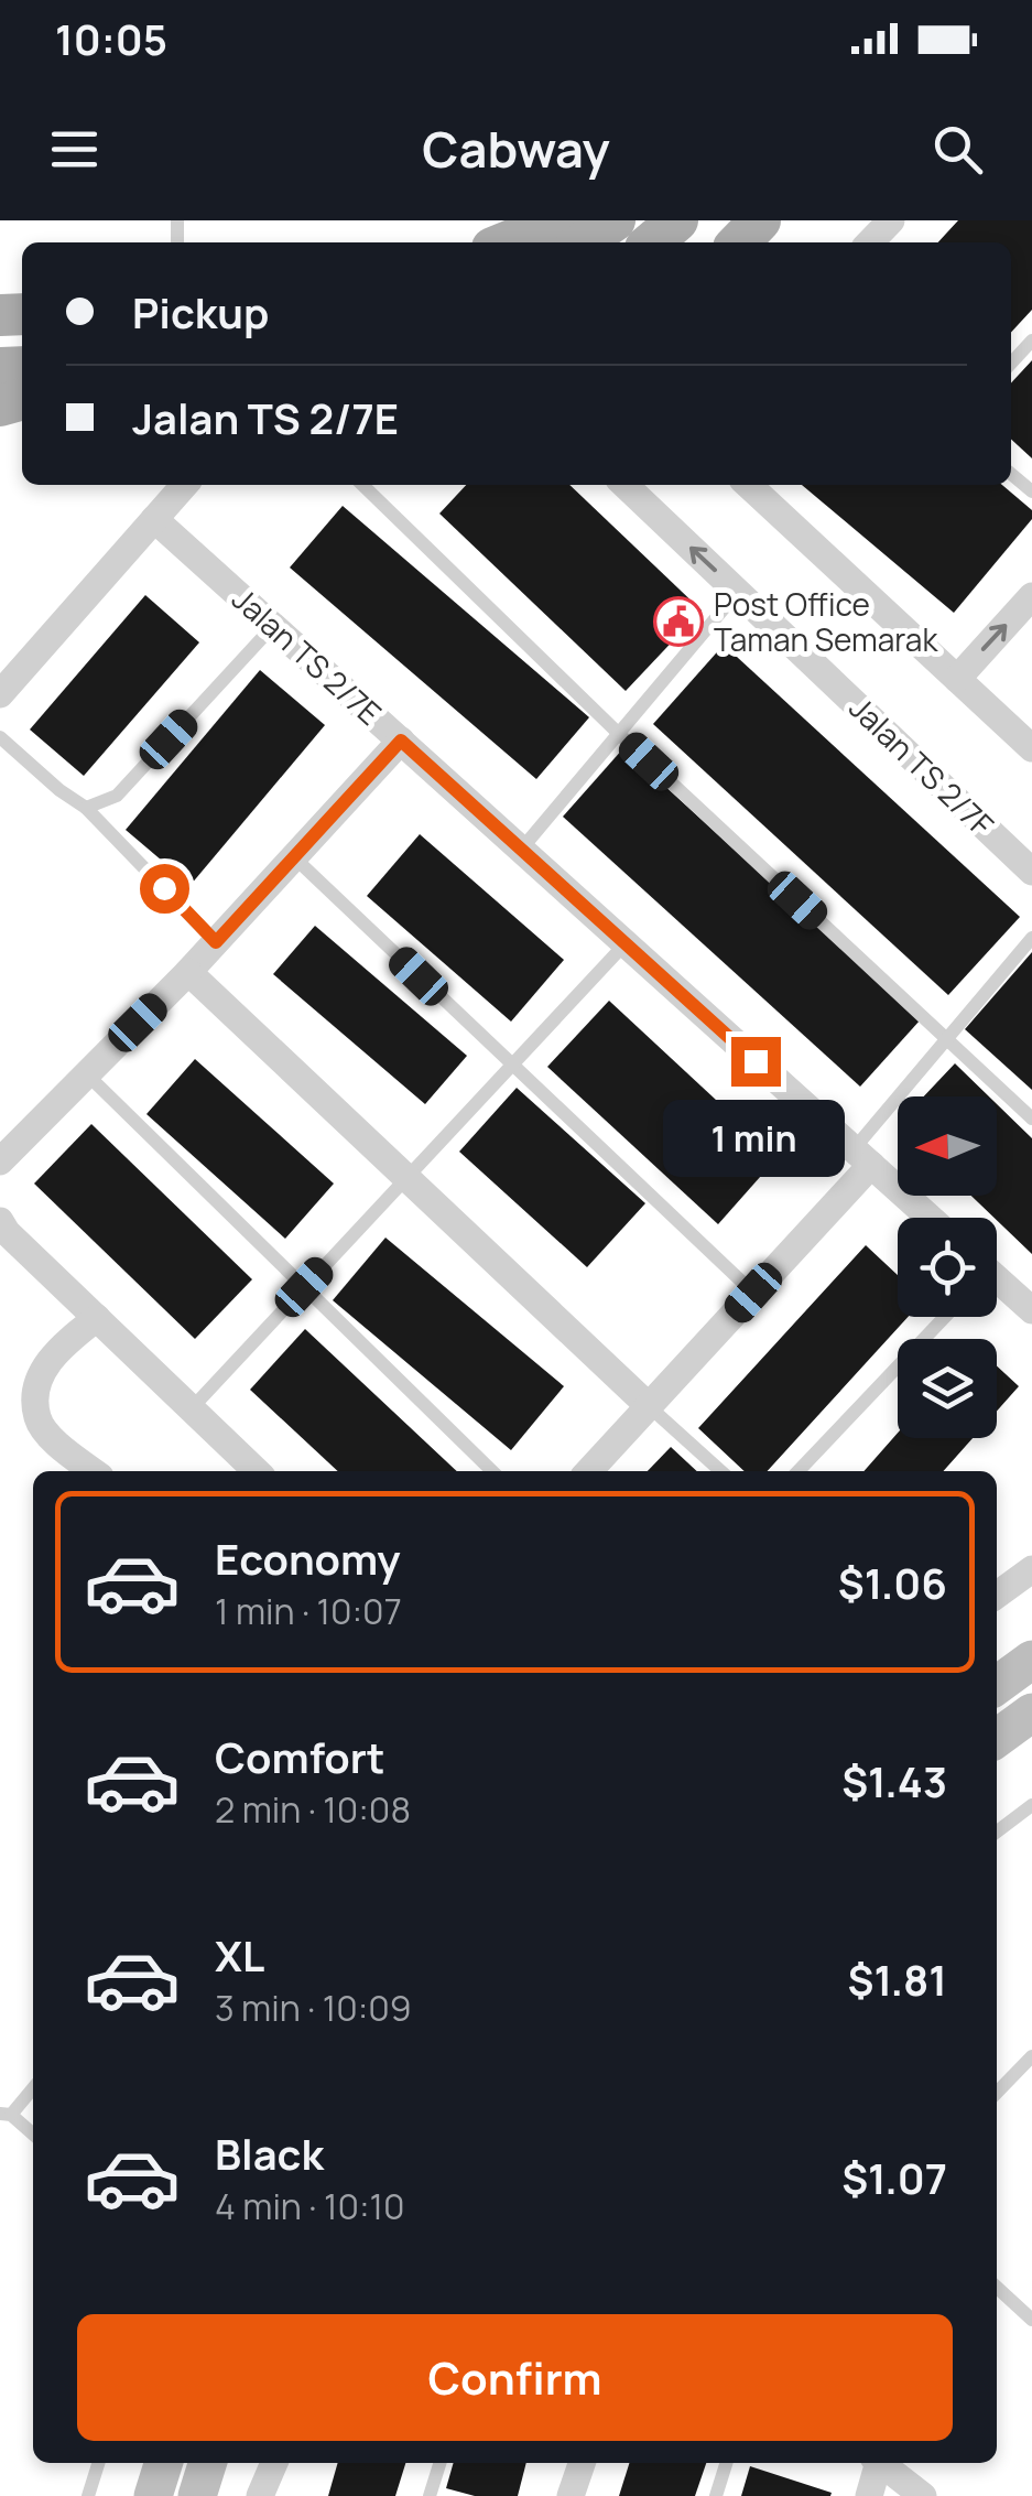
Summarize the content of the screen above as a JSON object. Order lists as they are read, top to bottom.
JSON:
{
  "streets": {
    "street": ["Jalan TS 2/7E", "Jalan TS 2/7F"]
  },
  "places": {
    "public building": ["Post Office Taman Semarak"]
  },
  "north": "left",
  "page": {
    "status": "10:05",
    "header": "Cabway",
    "banner": ["Pickup", "Jalan TS 2/7E"],
    "bubble": "1 min",
    "list": [
      {
        "name": "Economy",
        "note": "1 min · 10:07",
        "value": "$1.06"
      },
      {
        "name": "Comfort",
        "note": "2 min · 10:08",
        "value": "$1.43"
      },
      {
        "name": "XL",
        "note": "3 min · 10:09",
        "value": "$1.81"
      },
      {
        "name": "Black",
        "note": "4 min · 10:10",
        "value": "$1.07"
      }
    ],
    "buttons": "Confirm"
  }
}
